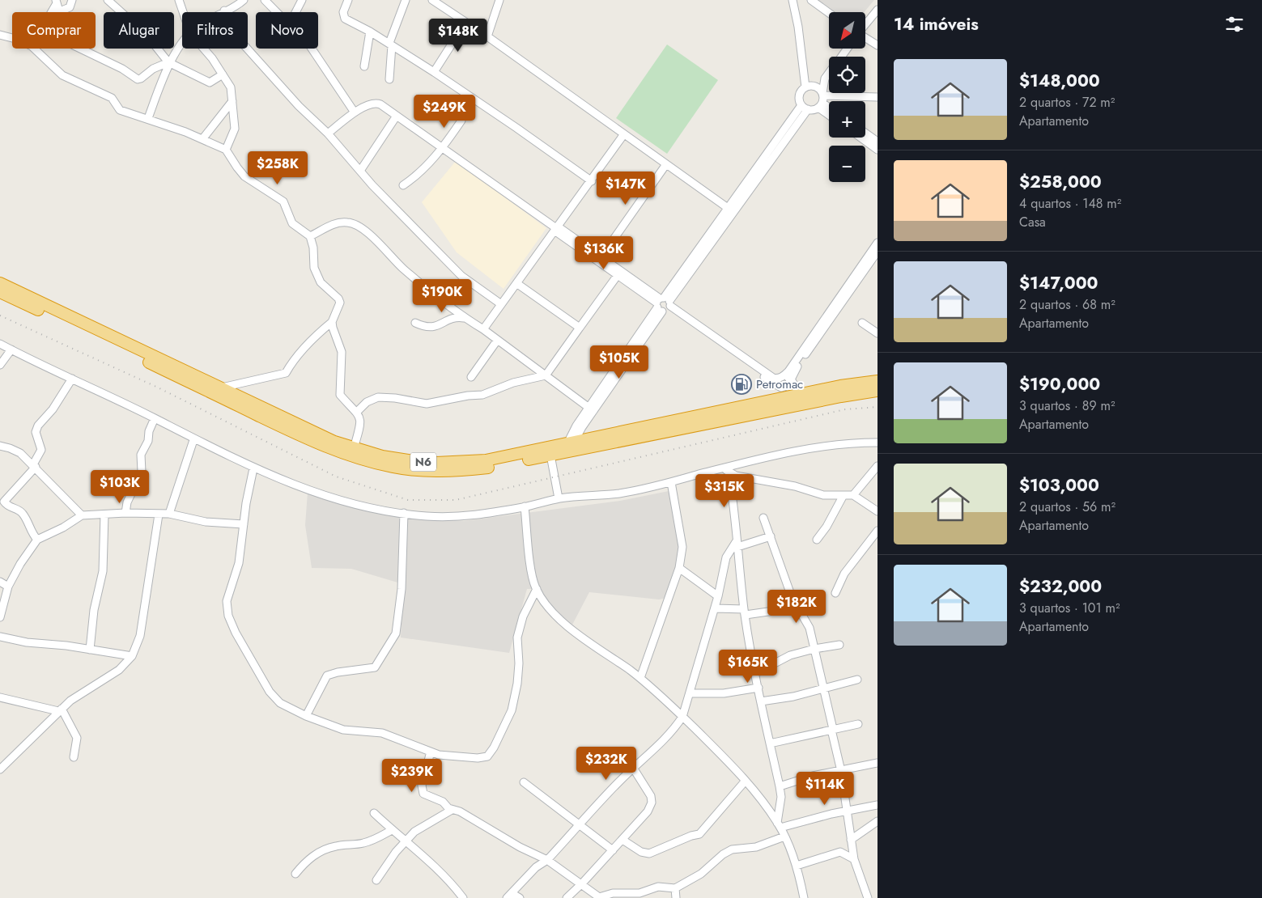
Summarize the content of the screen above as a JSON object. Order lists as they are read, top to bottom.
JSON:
{
  "streets": {
    "highway": ["N6"]
  },
  "places": {
    "fuel station": ["Petromac"]
  },
  "north": "bottom left",
  "page": {
    "heading": "14 imóveis",
    "map_buttons": ["+", "−"],
    "chip": [
      "Comprar",
      "Alugar",
      "Filtros",
      "Novo"
    ],
    "price": [
      "$148K",
      "$249K",
      "$258K",
      "$147K",
      "$136K",
      "$190K",
      "$105K",
      "$103K",
      "$315K",
      "$182K",
      "$165K",
      "$232K",
      "$239K",
      "$114K"
    ],
    "list": [
      {
        "name": "$148,000",
        "note": "2 quartos · 72 m² · Apartamento"
      },
      {
        "name": "$258,000",
        "note": "4 quartos · 148 m² · Casa"
      },
      {
        "name": "$147,000",
        "note": "2 quartos · 68 m² · Apartamento"
      },
      {
        "name": "$190,000",
        "note": "3 quartos · 89 m² · Apartamento"
      },
      {
        "name": "$103,000",
        "note": "2 quartos · 56 m² · Apartamento"
      },
      {
        "name": "$232,000",
        "note": "3 quartos · 101 m² · Apartamento"
      }
    ]
  }
}
